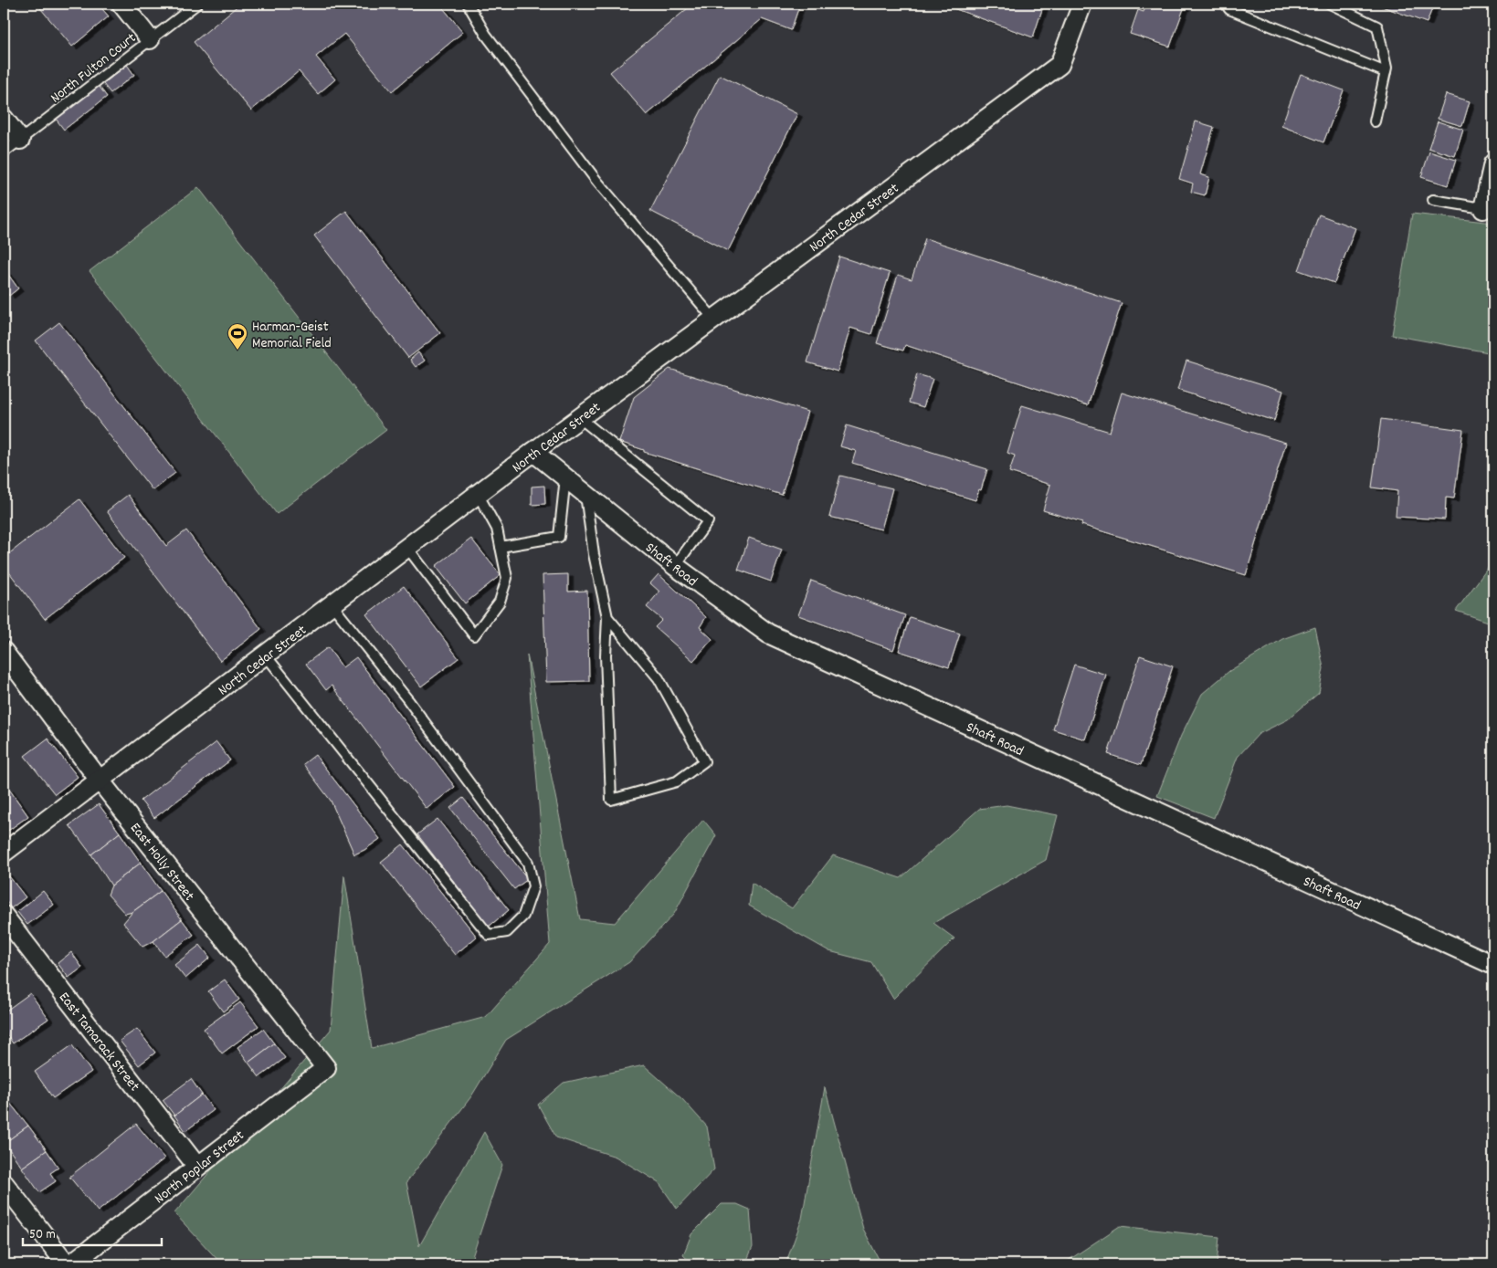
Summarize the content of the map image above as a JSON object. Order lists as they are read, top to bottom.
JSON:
{
  "streets": {
    "street": [
      "North Cedar Street",
      "Shaft Road",
      "East Holly Street",
      "East Tamarack Street",
      "North Poplar Street"
    ],
    "lane": ["North Fulton Court"]
  },
  "crossings": [
    ["North Cedar Street", "Shaft Road"],
    ["North Cedar Street", "East Holly Street"],
    ["East Holly Street", "North Poplar Street"],
    ["East Tamarack Street", "North Poplar Street"]
  ],
  "places": {
    "sports": ["Harman-Geist Memorial Field"]
  },
  "scale_bar": "50 m"
}
